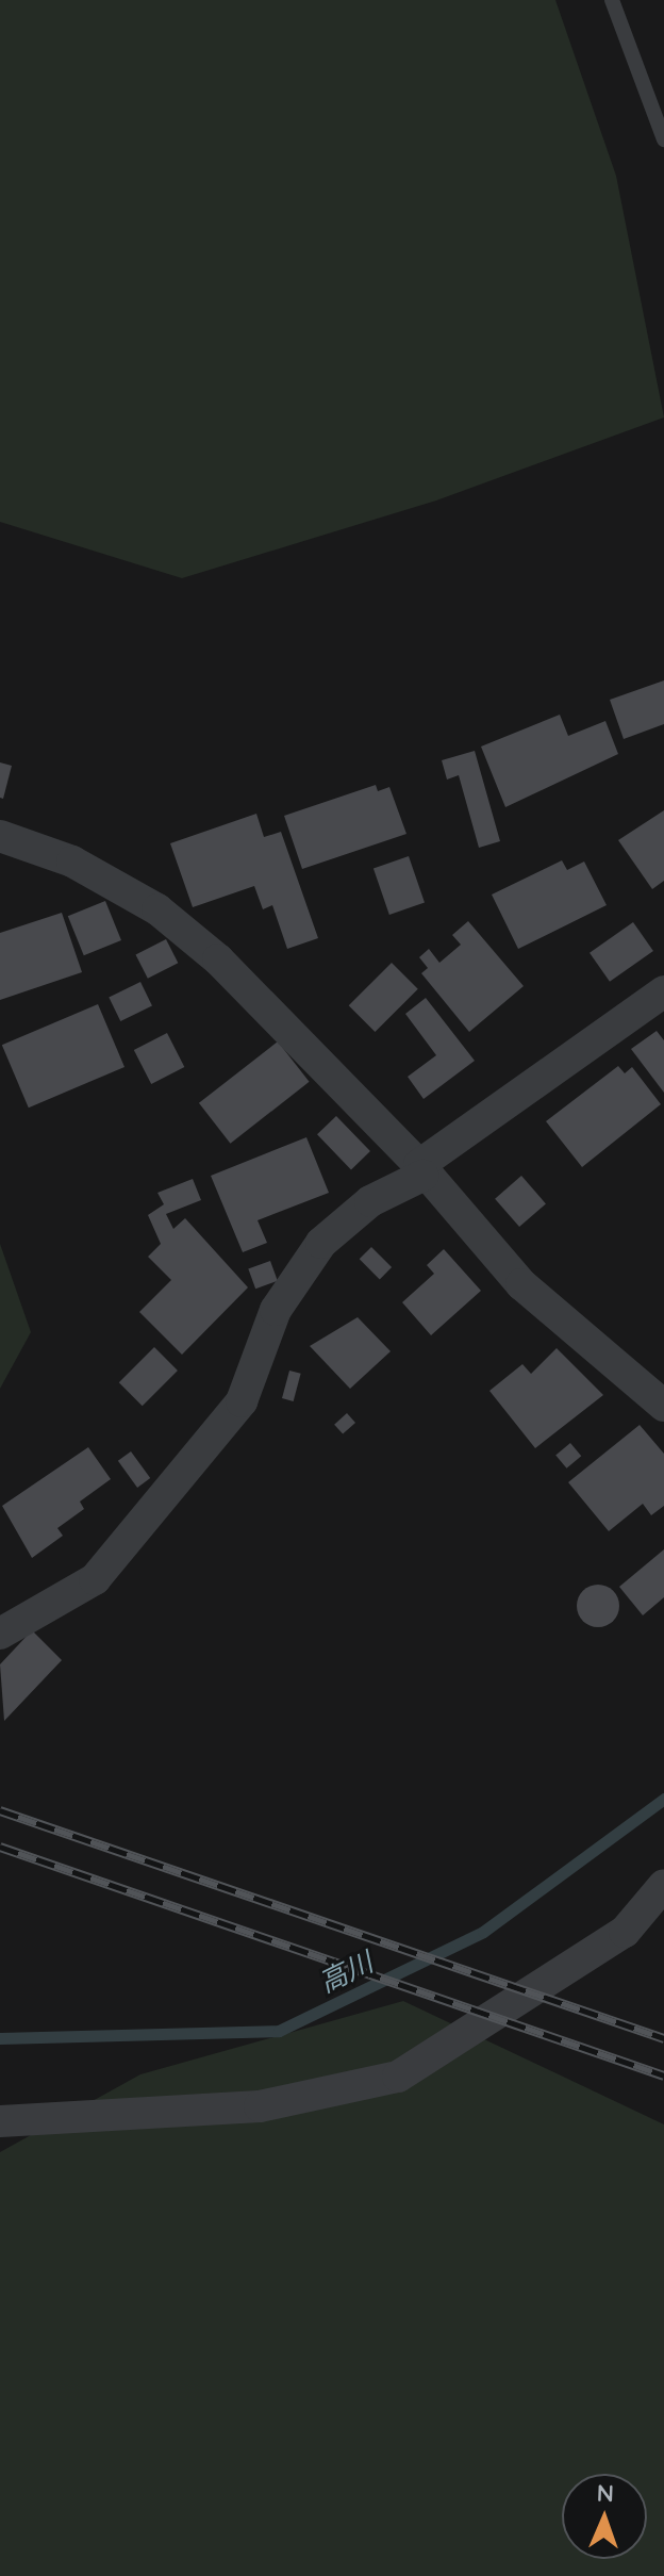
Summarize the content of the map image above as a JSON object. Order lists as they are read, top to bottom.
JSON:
{
  "water": ["高川"],
  "north": "top"
}
